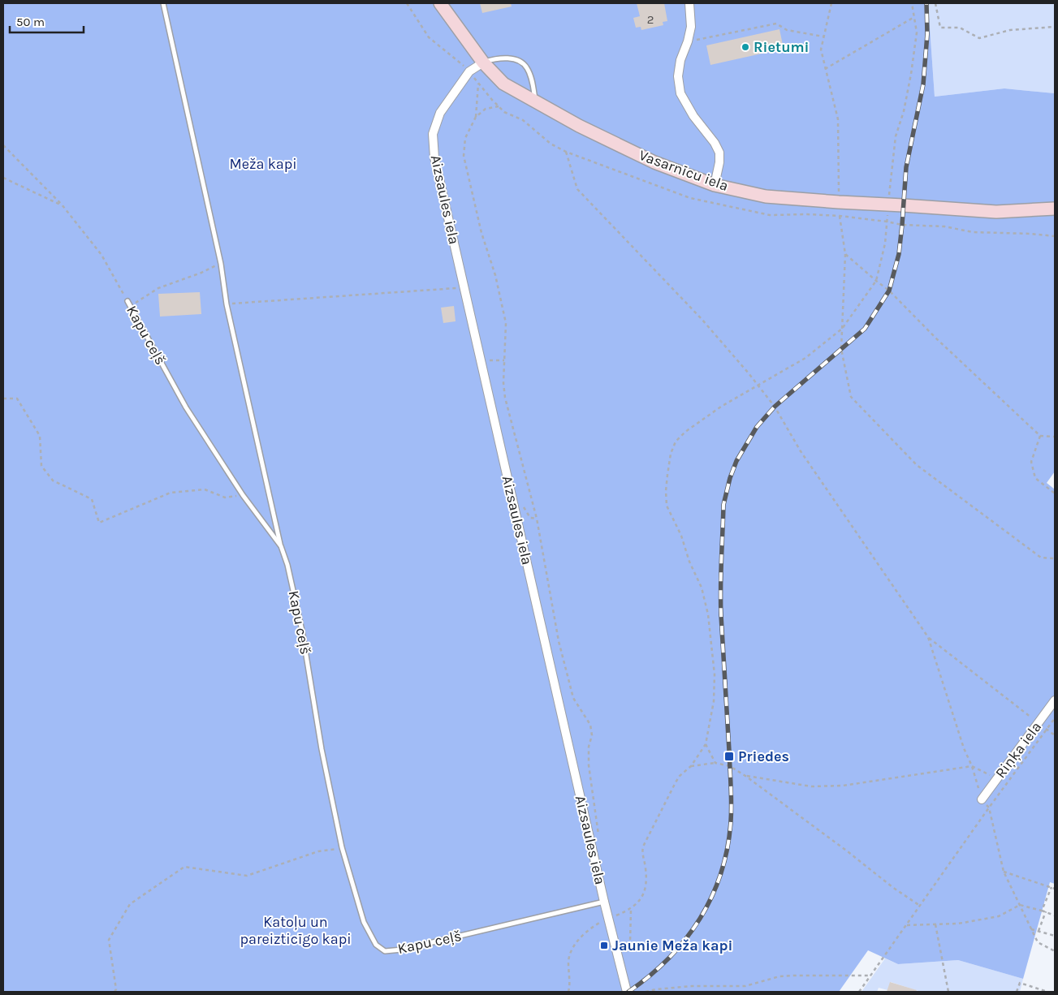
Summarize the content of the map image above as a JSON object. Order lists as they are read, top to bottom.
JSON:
{
  "streets": {
    "street": ["Vasarnīcu iela", "Aizsaules iela", "Riņķa iela"],
    "lane": ["Kapu ceļš"]
  },
  "crossings": [
    ["Vasarnīcu iela", "Aizsaules iela"],
    ["Aizsaules iela", "Kapu ceļš"]
  ],
  "parks": ["Meža kapi", "Katoļu un pareizticīgo kapi"],
  "places": {
    "other": ["Rietumi"],
    "transit": ["Priedes", "Jaunie Meža kapi"]
  },
  "house_numbers": ["2"],
  "scale_bar": "50 m"
}
